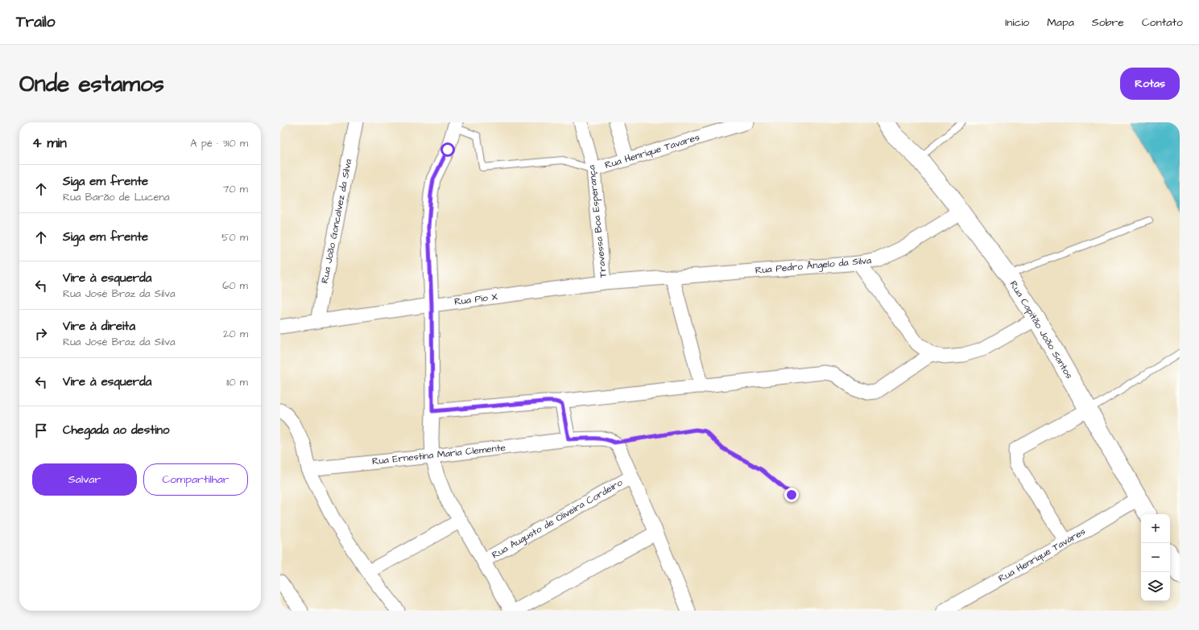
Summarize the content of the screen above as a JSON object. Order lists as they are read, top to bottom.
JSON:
{
  "streets": {
    "street": [
      "Rua Henrique Tavares",
      "Rua João Goncalvez da Silva",
      "Travessa Boa Esperança",
      "Rua Pedro Ângelo da Silva",
      "Rua Pio X",
      "Rua Capitão João Santos",
      "Rua Ernestina Maria Clemente",
      "Rua Augusto de Oliveira Cordeiro",
      "Rua Henrique Taváres"
    ]
  },
  "crossings": [
    ["Rua Henrique Tavares", "Travessa Boa Esperança"],
    ["Rua João Goncalvez da Silva", "Rua Pio X"],
    ["Travessa Boa Esperança", "Rua Pio X"],
    ["Rua Pedro Ângelo da Silva", "Rua Pio X"],
    ["Rua Pedro Ângelo da Silva", "Rua Capitão João Santos"],
    ["Rua Capitão João Santos", "Rua Henrique Taváres"]
  ],
  "page": {
    "header": "Trailo",
    "nav": [
      "Início",
      "Mapa",
      "Sobre",
      "Contato"
    ],
    "buttons": [
      "Rotas",
      ["Salvar", "Compartilhar"]
    ],
    "title": "Onde estamos",
    "heading": ["4 min", "A pé · 310 m"],
    "list": [
      ["Siga em frente", "Rua Barão de Lucena", "70 m"],
      ["Siga em frente", "50 m"],
      ["Vire à esquerda", "Rua José Braz da Silva", "60 m"],
      ["Vire à direita", "Rua José Braz da Silva", "20 m"],
      ["Vire à esquerda", "110 m"],
      "Chegada ao destino"
    ],
    "map_buttons": ["+", "−"]
  }
}
